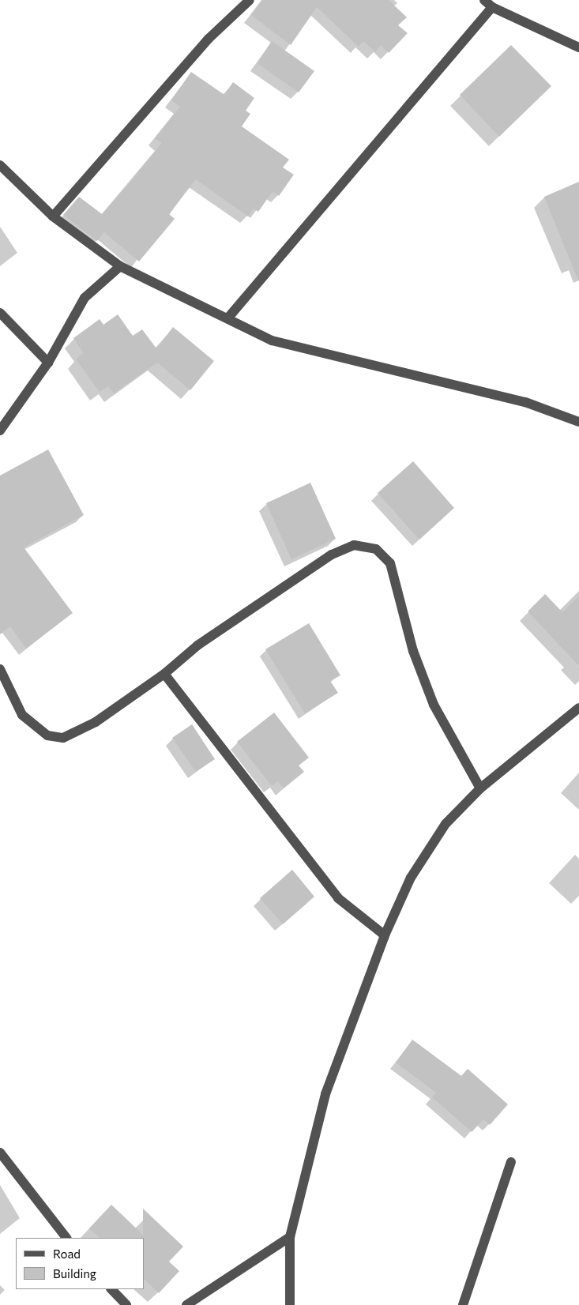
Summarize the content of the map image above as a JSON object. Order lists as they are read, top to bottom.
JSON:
{
  "legend": ["Road", "Building"]
}
